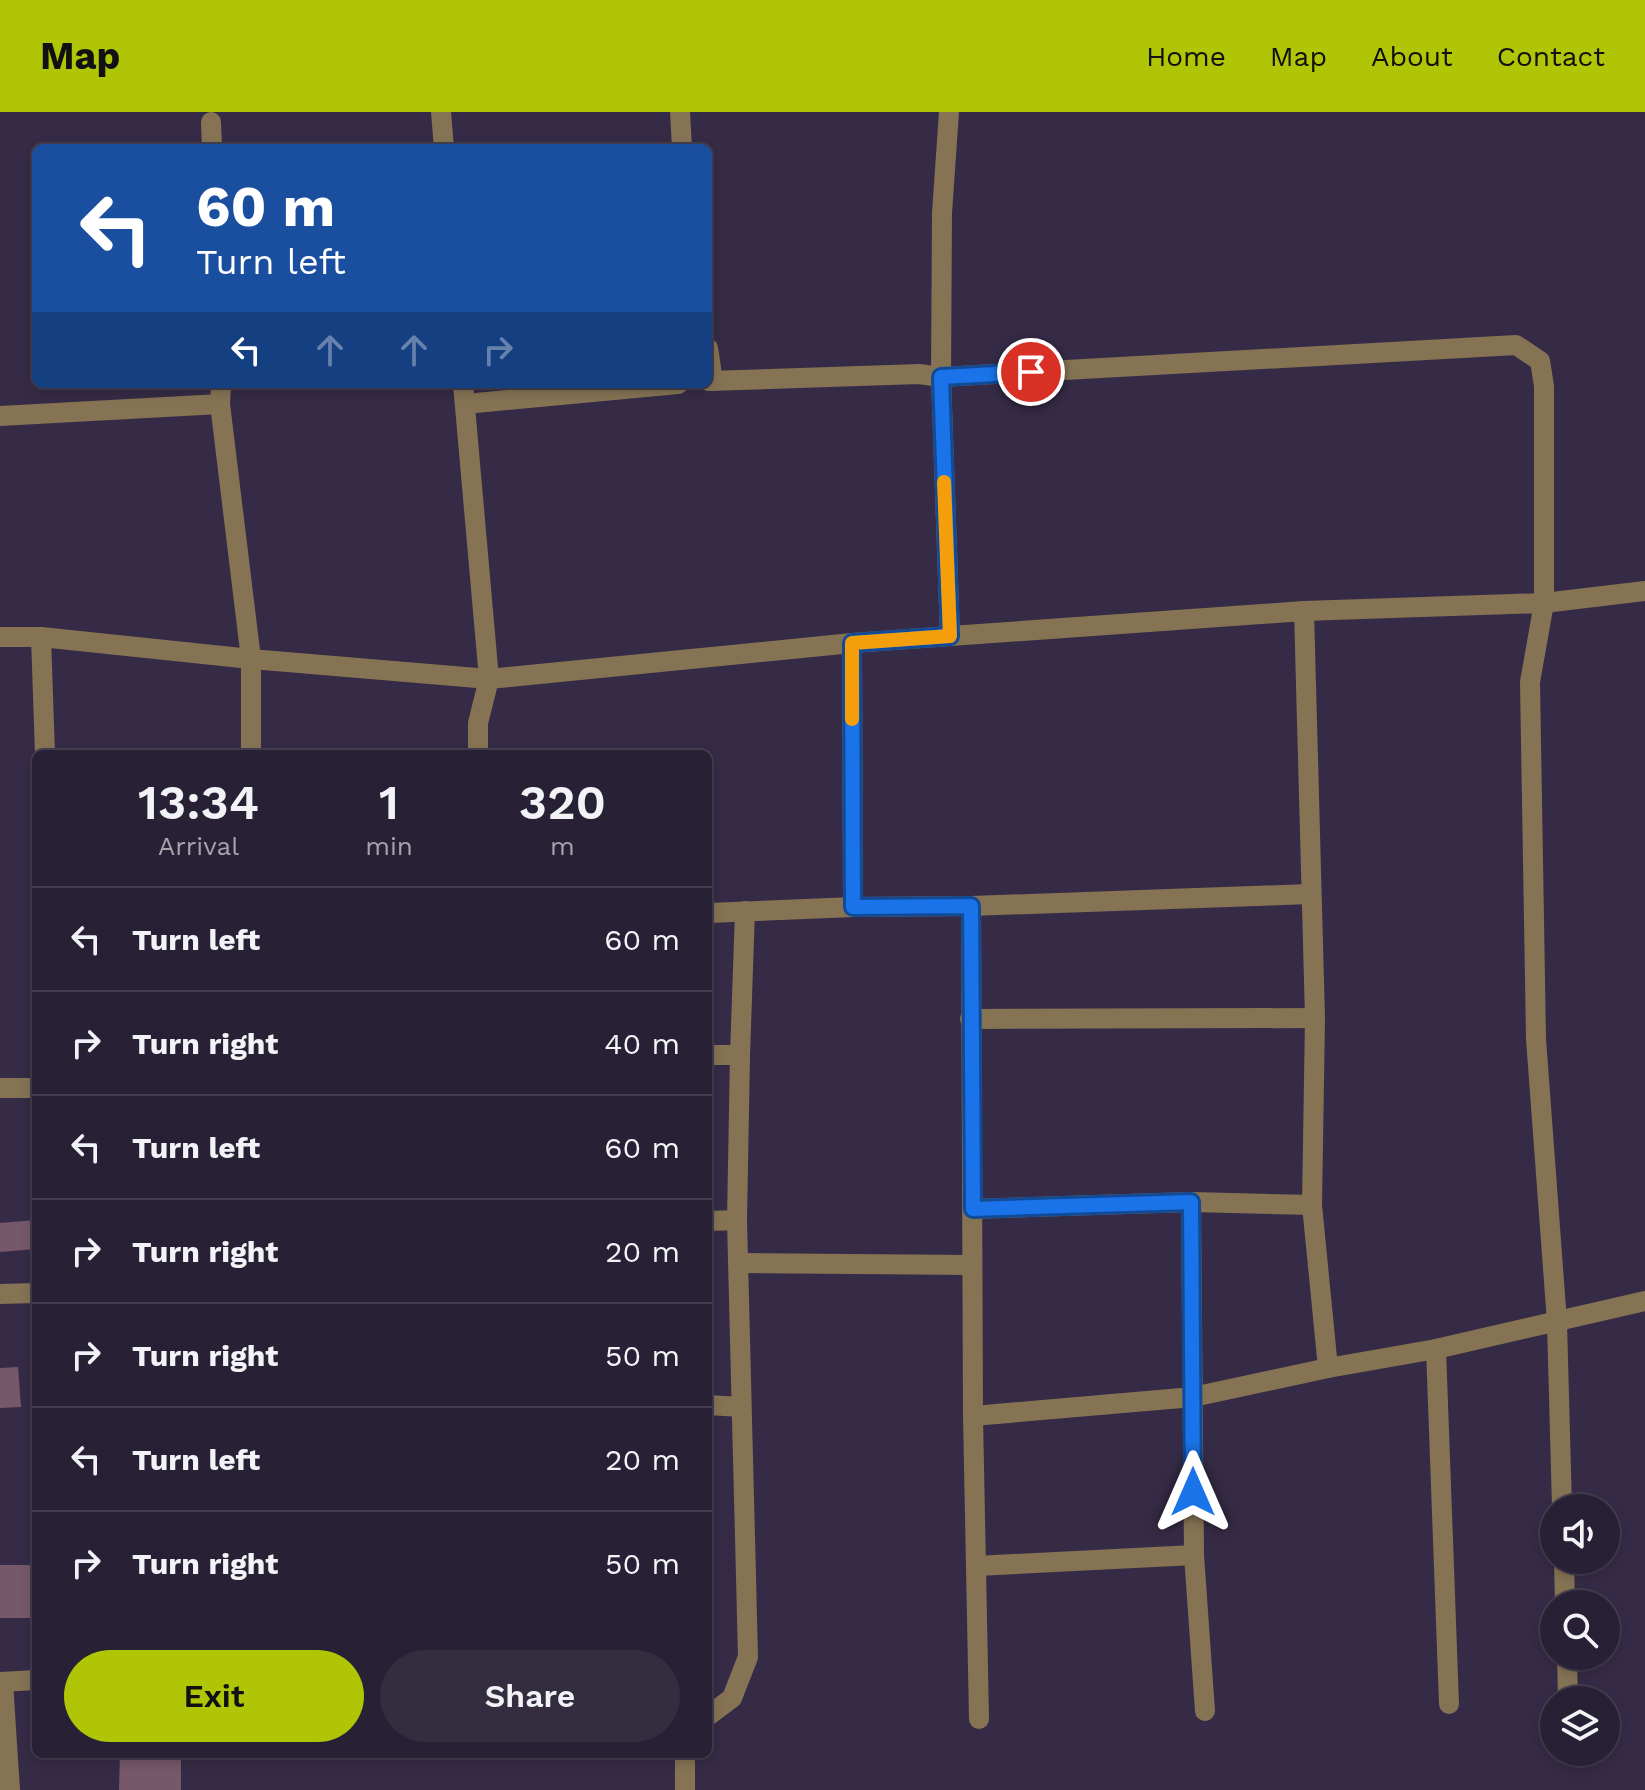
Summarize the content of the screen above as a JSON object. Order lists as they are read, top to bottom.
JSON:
{
  "page": {
    "header": "Map",
    "nav": [
      "Home",
      "Map",
      "About",
      "Contact"
    ],
    "turn": ["60 m", "Turn left"],
    "eta": [
      "13:34",
      "Arrival",
      "1",
      "min",
      "320",
      "m"
    ],
    "list": [
      {
        "name": "Turn left",
        "value": "60 m"
      },
      {
        "name": "Turn right",
        "value": "40 m"
      },
      {
        "name": "Turn left",
        "value": "60 m"
      },
      {
        "name": "Turn right",
        "value": "20 m"
      },
      {
        "name": "Turn right",
        "value": "50 m"
      },
      {
        "name": "Turn left",
        "value": "20 m"
      },
      {
        "name": "Turn right",
        "value": "50 m"
      }
    ],
    "buttons": ["Exit", "Share"]
  }
}
